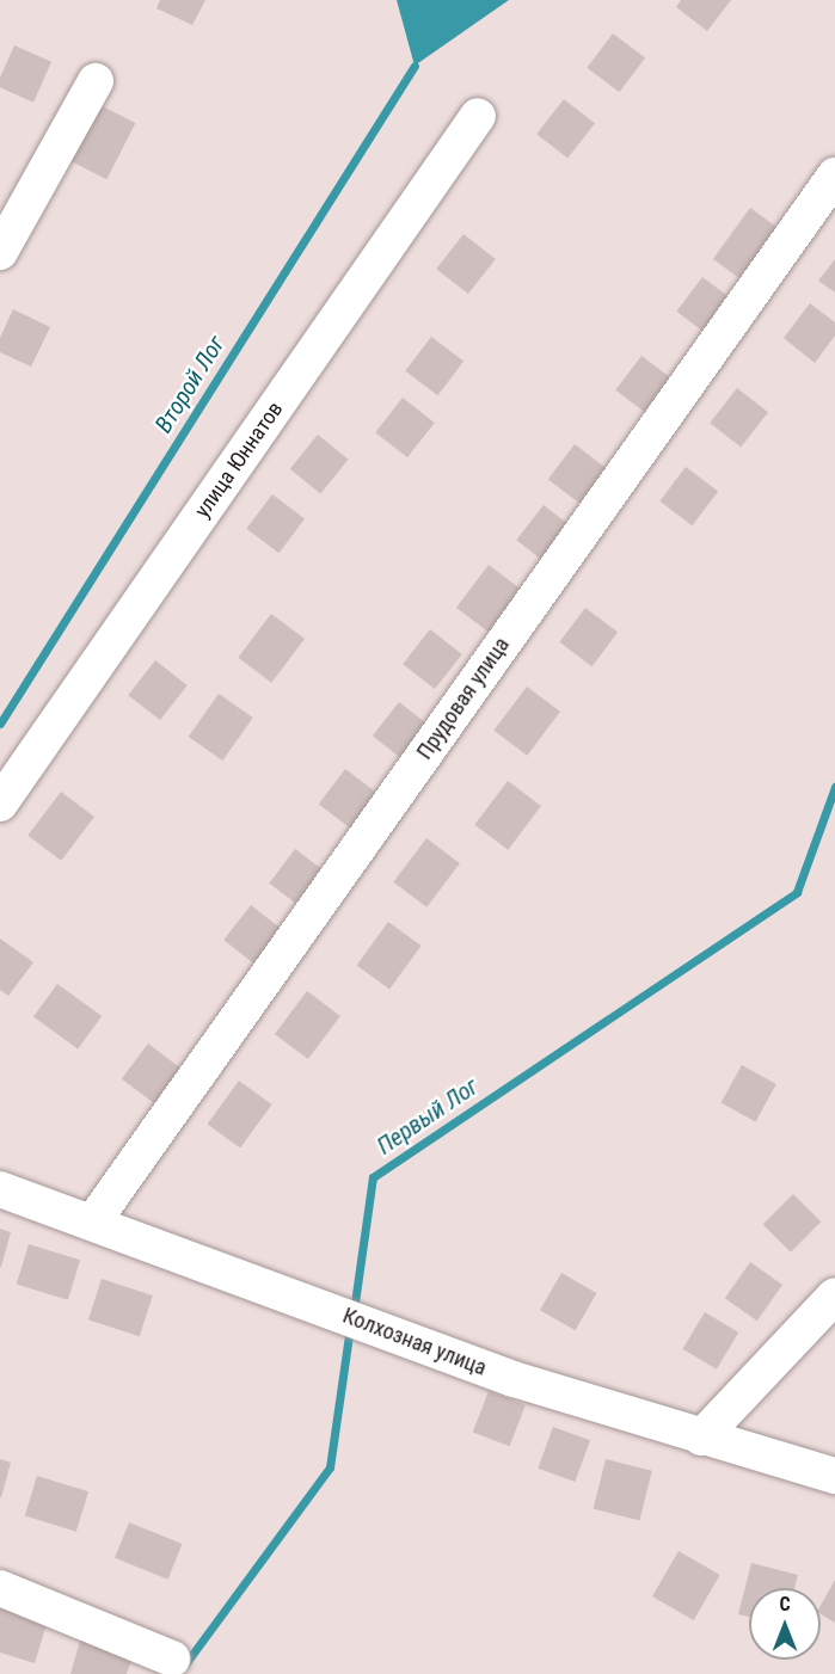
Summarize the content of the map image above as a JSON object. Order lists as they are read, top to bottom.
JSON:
{
  "streets": {
    "street": ["улица Юннатов", "Прудовая улица", "Колхозная улица"]
  },
  "crossings": [
    ["Прудовая улица", "Колхозная улица"]
  ],
  "water": ["Второй Лог", "Первый Лог"],
  "north": "top"
}
